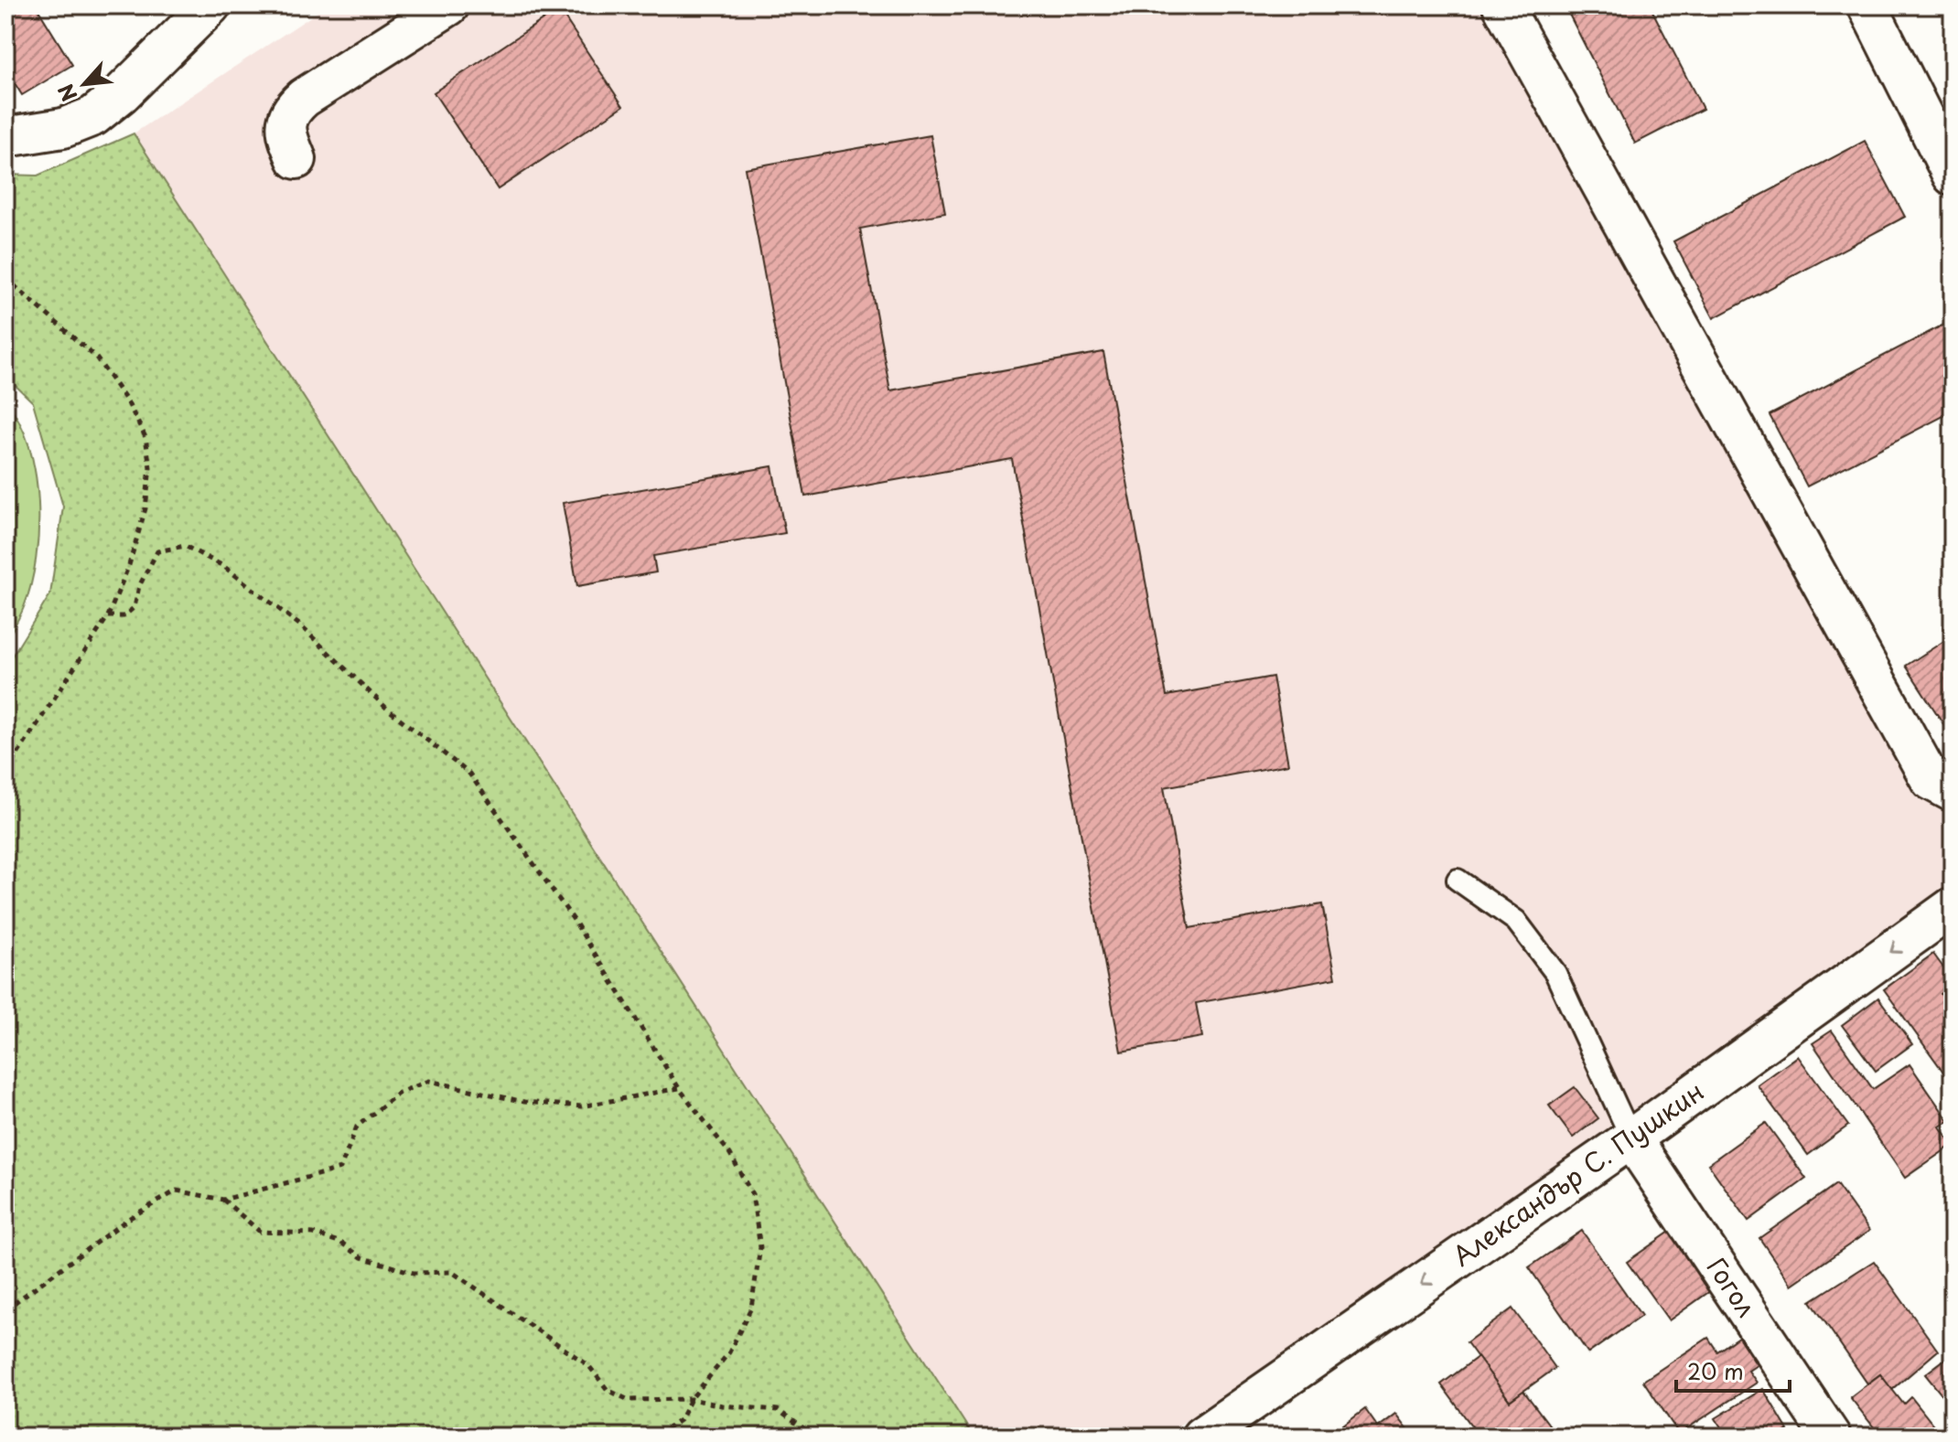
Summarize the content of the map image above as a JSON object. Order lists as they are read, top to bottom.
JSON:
{
  "streets": {
    "street": ["Александър С. Пушкин", "Гогол"]
  },
  "crossings": [
    ["Александър С. Пушкин", "Гогол"]
  ],
  "one_way": ["Александър С. Пушкин"],
  "scale_bar": "20 m",
  "north": "bottom left"
}
